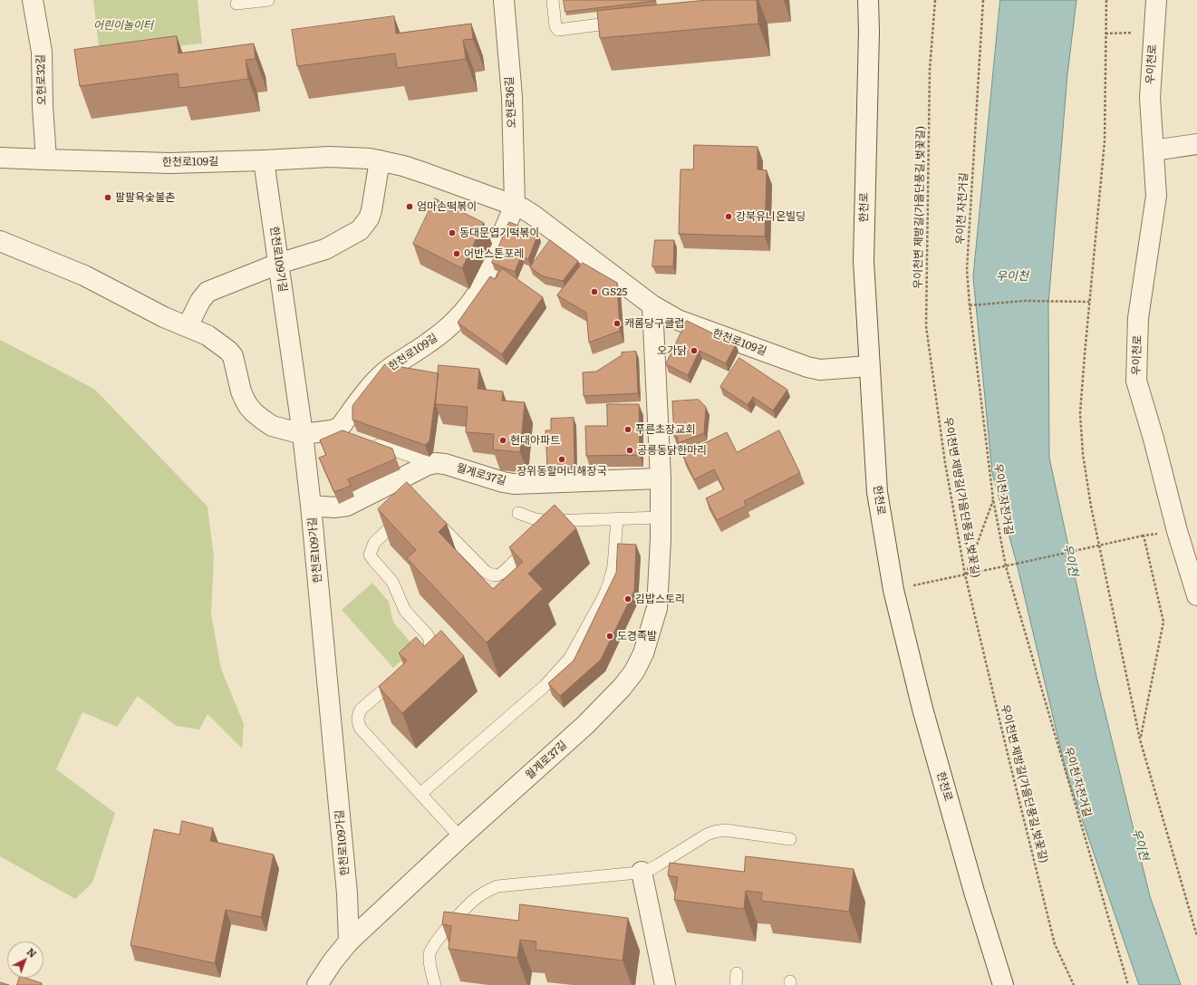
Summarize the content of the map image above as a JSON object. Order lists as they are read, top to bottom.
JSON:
{
  "streets": {
    "street": [
      "우이천로",
      "오현로32길",
      "오현로36길",
      "한천로109길",
      "한천로",
      "한천로109가길",
      "월계로37길"
    ],
    "path": ["우이천변 제방길(가을단풍길,벚꽃길)", "우이천 자전거길"]
  },
  "crossings": [
    ["오현로32길", "한천로109길"],
    ["오현로36길", "한천로109길"],
    ["한천로109길", "한천로"],
    ["한천로109길", "한천로109가길"],
    ["한천로109길", "월계로37길"],
    ["한천로109가길", "월계로37길"]
  ],
  "water": ["우이천"],
  "parks": ["어린이놀이터"],
  "places": [
    "팔팔육숯불촌",
    "엄마손떡볶이",
    "강북유니온빌딩",
    "동대문엽기떡볶이",
    "어반스톤포레",
    "GS25",
    "캐롬당구클럽",
    "오가닭",
    "푸른초장교회",
    "현대아파트",
    "공릉동닭한마리",
    "장위동할머니해장국",
    "김밥스토리",
    "도경족발"
  ],
  "north": "top right"
}
